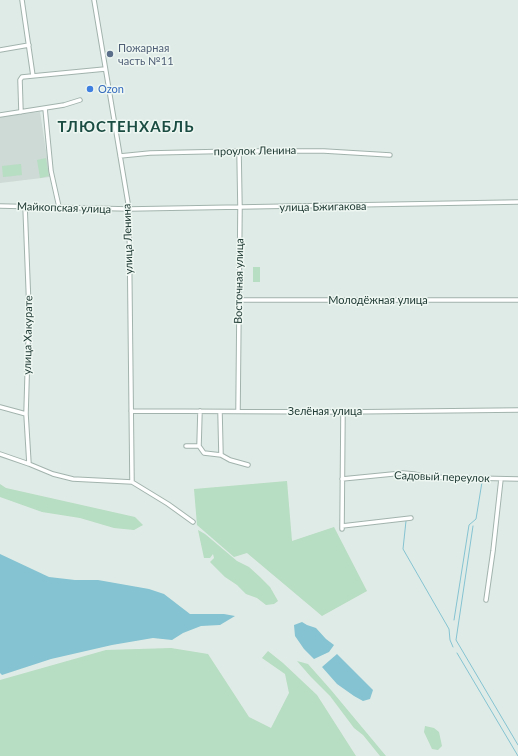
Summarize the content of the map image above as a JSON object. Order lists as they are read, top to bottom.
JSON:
{
  "streets": {
    "street": [
      "проулок Ленина",
      "улица Бжигакова",
      "Майкопская улица",
      "улица Ленина",
      "Восточная улица",
      "Молодёжная улица",
      "улица Хакурате",
      "Зелёная улица",
      "Садовый переулок"
    ]
  },
  "crossings": [
    ["проулок Ленина", "улица Ленина"],
    ["проулок Ленина", "Восточная улица"],
    ["улица Бжигакова", "Майкопская улица"],
    ["улица Бжигакова", "улица Ленина"],
    ["улица Бжигакова", "Восточная улица"],
    ["Майкопская улица", "улица Ленина"],
    ["Майкопская улица", "улица Хакурате"],
    ["улица Ленина", "Зелёная улица"],
    ["Восточная улица", "Молодёжная улица"],
    ["Восточная улица", "Зелёная улица"]
  ],
  "districts": ["ТЛЮСТЕНХАБЛЬ"],
  "places": ["Пожарная часть №11", "Ozon"]
}
